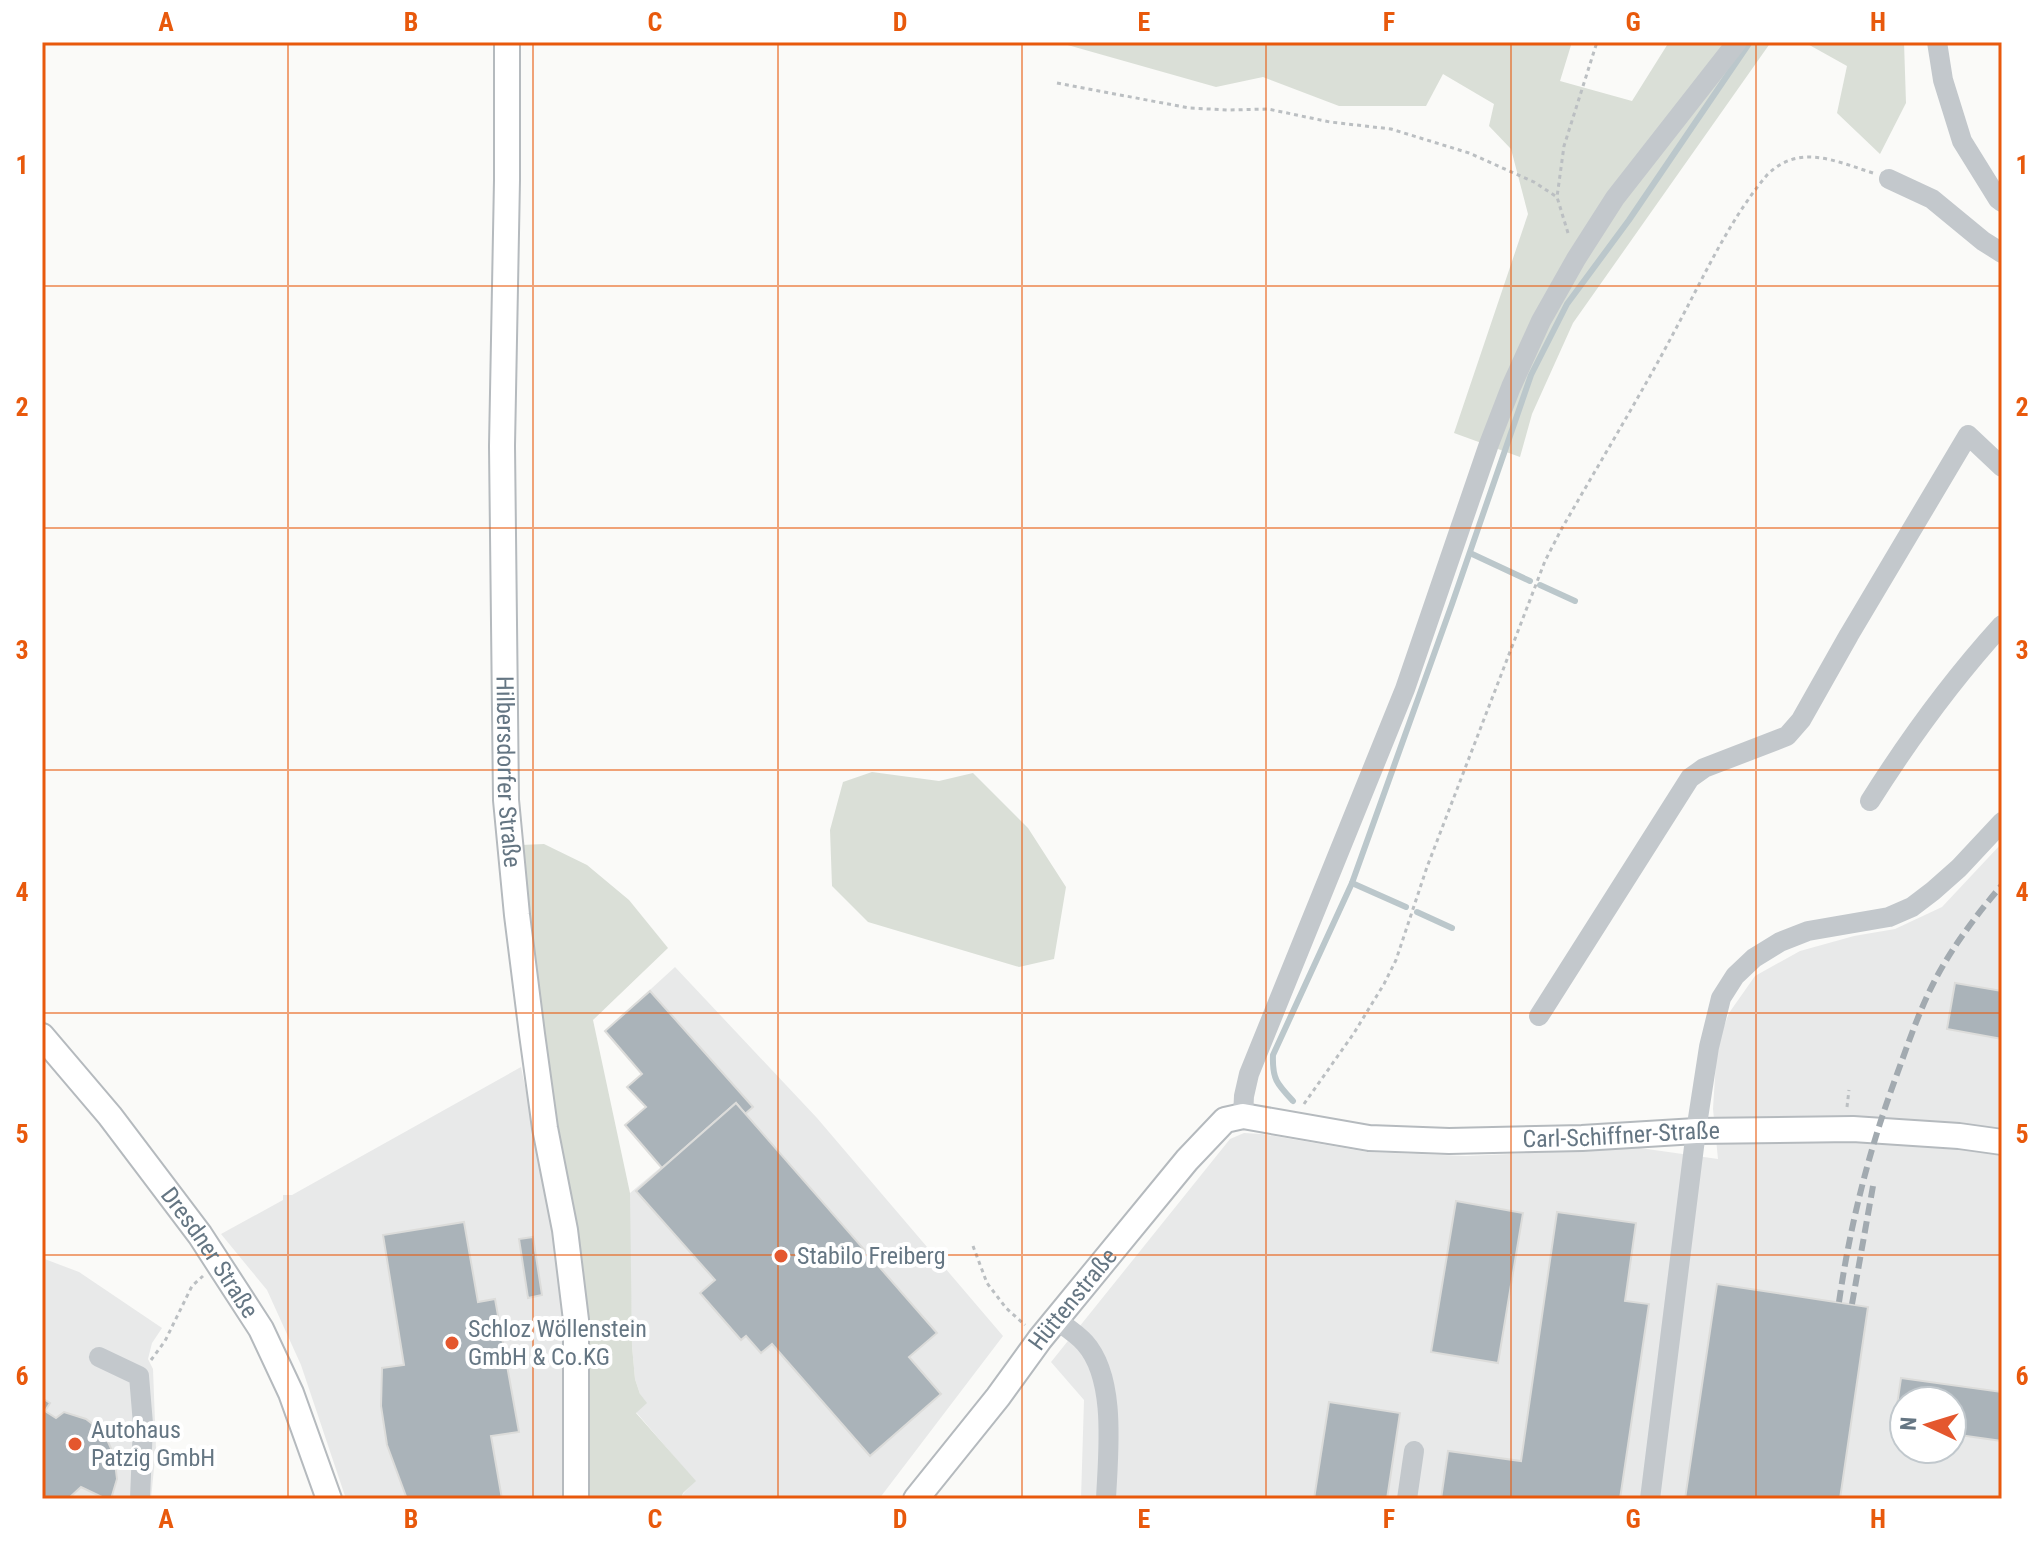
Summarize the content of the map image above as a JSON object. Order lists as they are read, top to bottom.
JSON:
{
  "streets": {
    "main road": [
      "Hilbersdorfer Straße",
      "Carl-Schiffner-Straße",
      "Dresdner Straße",
      "Hüttenstraße"
    ]
  },
  "crossings": [
    ["Carl-Schiffner-Straße", "Hüttenstraße"]
  ],
  "places": ["Stabilo Freiberg", "Schloz Wöllenstein GmbH & Co.KG", "Autohaus Patzig GmbH"],
  "north": "left",
  "grid": {
    "columns": [
      "A",
      "B",
      "C",
      "D",
      "E",
      "F",
      "G",
      "H"
    ],
    "rows": [
      "1",
      "2",
      "3",
      "4",
      "5",
      "6"
    ]
  }
}
